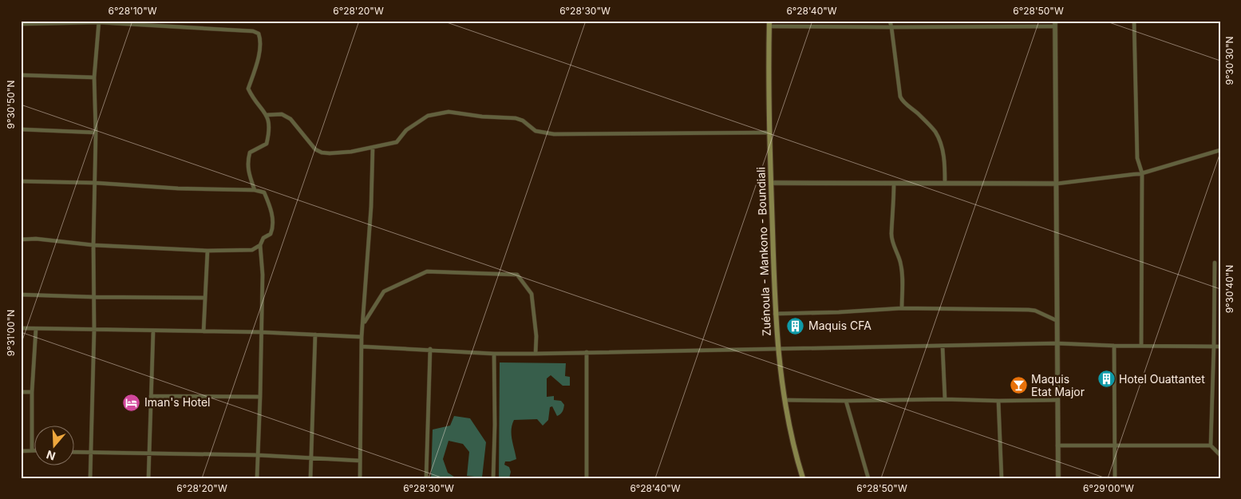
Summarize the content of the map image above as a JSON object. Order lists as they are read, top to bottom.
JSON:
{
  "streets": {
    "main road": ["Zuénoula - Mankono - Boundiali"]
  },
  "places": {
    "building": ["Maquis CFA", "Hotel Ouattantet"],
    "bar": ["Maquis Etat Major"],
    "hotel": ["Iman's Hotel"]
  },
  "north": "bottom",
  "coordinates": [
    "6°28'10\"W",
    "6°28'20\"W",
    "6°28'30\"W",
    "6°28'40\"W",
    "6°28'50\"W",
    "9°30'30\"N",
    "9°30'50\"N",
    "9°30'40\"N",
    "9°31'00\"N",
    "6°29'00\"W"
  ]
}
